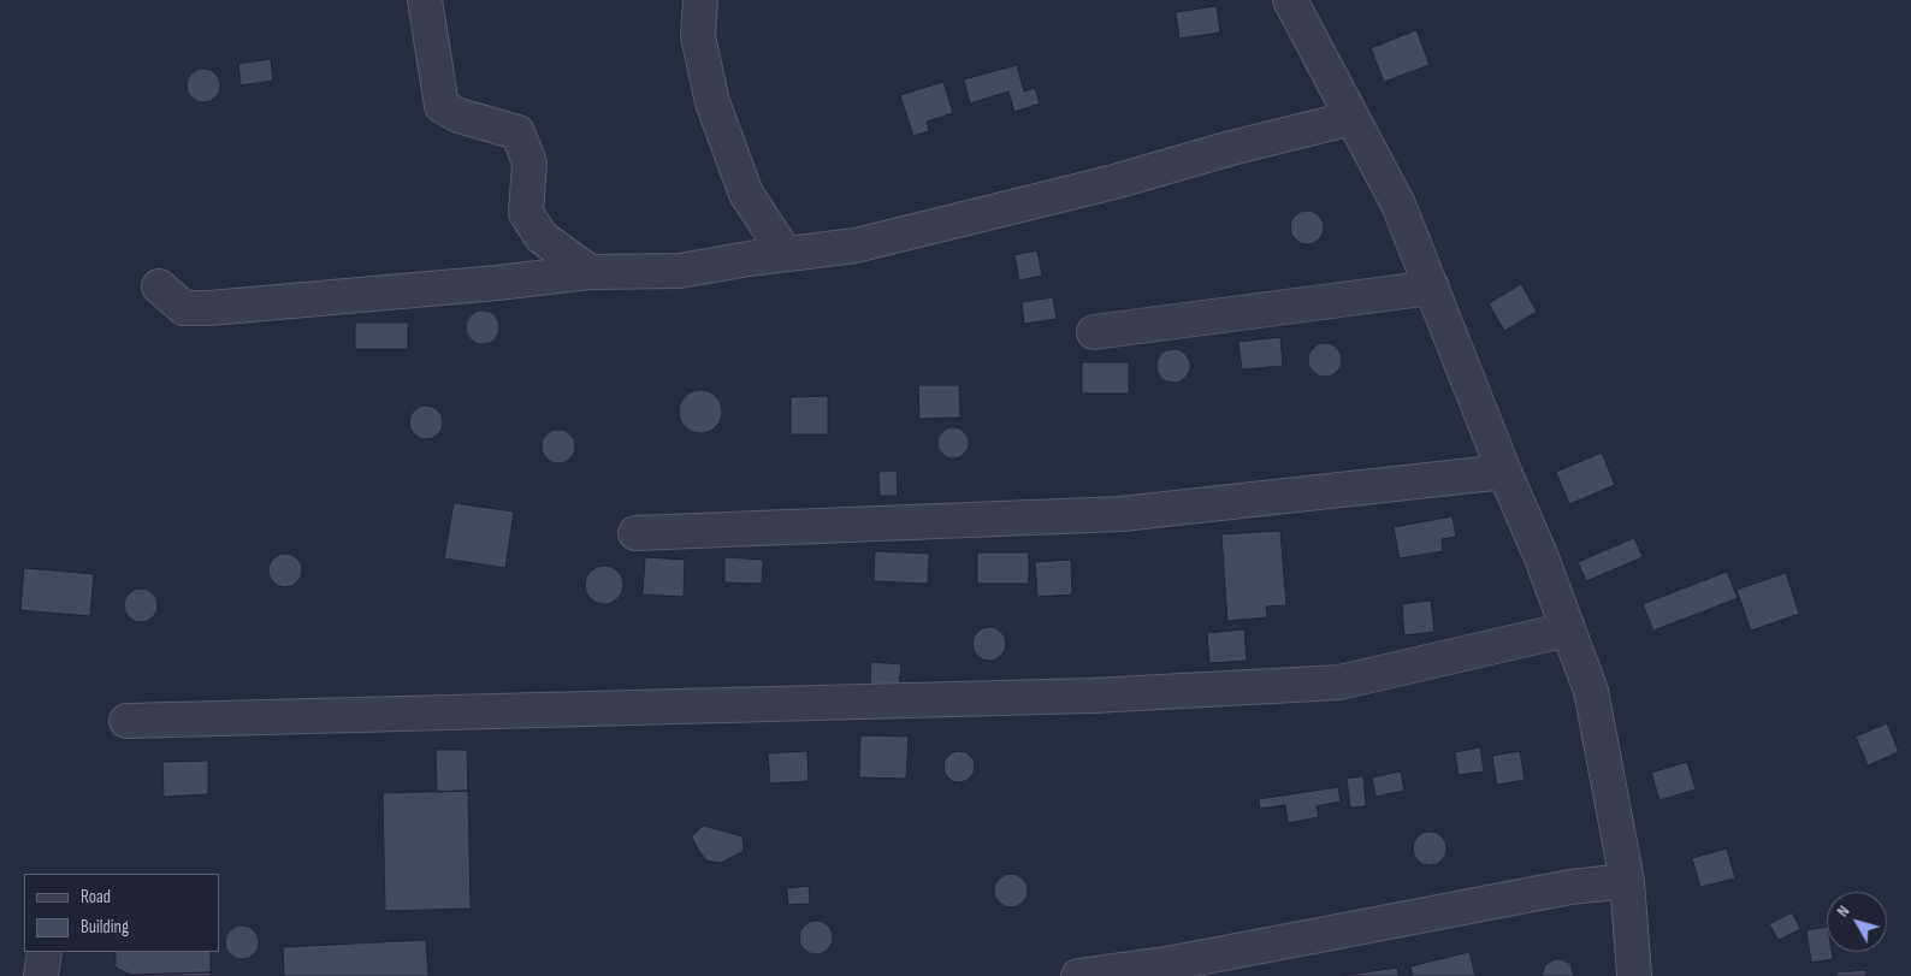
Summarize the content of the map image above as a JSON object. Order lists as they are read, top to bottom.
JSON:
{
  "legend": ["Road", "Building"],
  "north": "top left"
}
